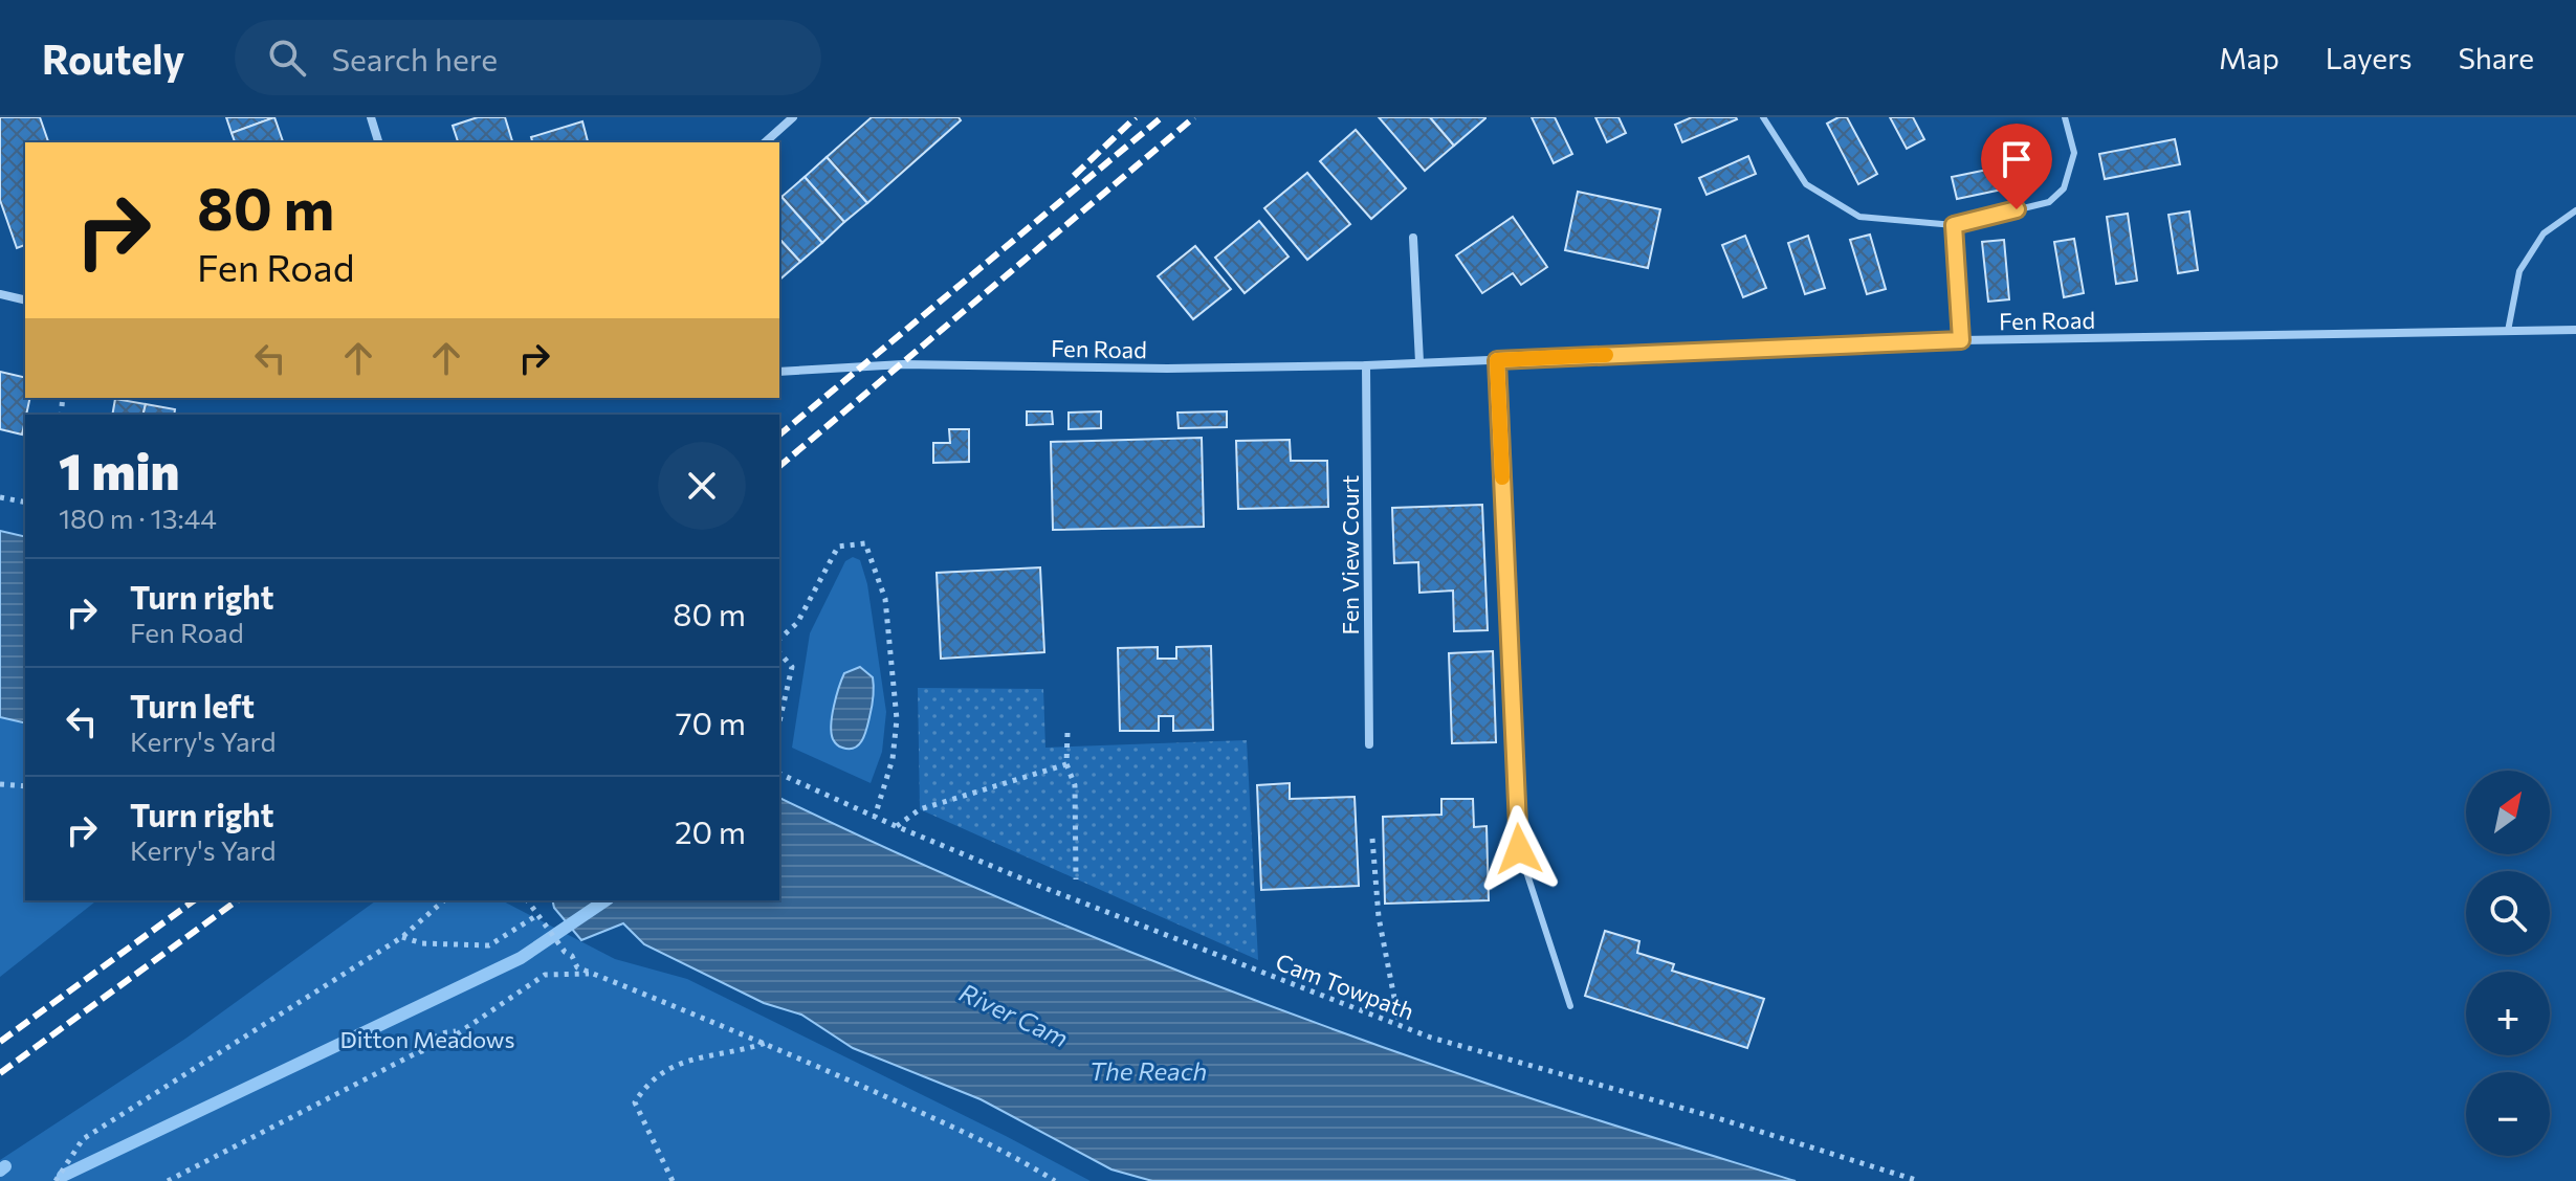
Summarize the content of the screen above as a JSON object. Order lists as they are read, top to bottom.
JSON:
{
  "streets": {
    "street": ["Fen Road", "Fen View Court"],
    "path": ["Cam Towpath"]
  },
  "crossings": [
    ["Fen Road", "Fen View Court"]
  ],
  "water": ["River Cam", "The Reach"],
  "parks": ["Ditton Meadows"],
  "north": "top right",
  "page": {
    "header": "Routely",
    "search": "Search here",
    "nav": ["Map", "Layers", "Share"],
    "turn": ["80 m", "Fen Road"],
    "heading": ["1 min", "180 m · 13:44"],
    "list": [
      {
        "name": "Turn right",
        "note": "Fen Road",
        "value": "80 m"
      },
      {
        "name": "Turn left",
        "note": "Kerry's Yard",
        "value": "70 m"
      },
      {
        "name": "Turn right",
        "note": "Kerry's Yard",
        "value": "20 m"
      }
    ],
    "map_buttons": ["+", "−"]
  }
}
